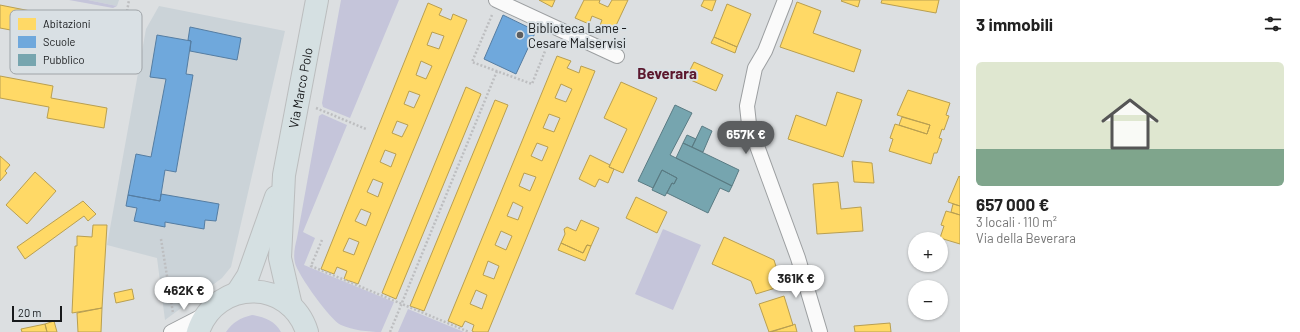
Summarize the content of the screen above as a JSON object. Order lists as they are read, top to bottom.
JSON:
{
  "streets": {
    "main road": ["Via Marco Polo"]
  },
  "districts": ["Beverara"],
  "places": ["Biblioteca Lame - Cesare Malservisi"],
  "legend": ["Abitazioni", "Scuole", "Pubblico"],
  "scale_bar": "20 m",
  "page": {
    "heading": "3 immobili",
    "list": [
      {
        "name": "657 000 €",
        "note": "3 locali · 110 m² · Via della Beverara"
      }
    ],
    "price": ["657K €", "361K €", "462K €"],
    "map_buttons": ["+", "−"],
    "scale": "20 m"
  }
}
